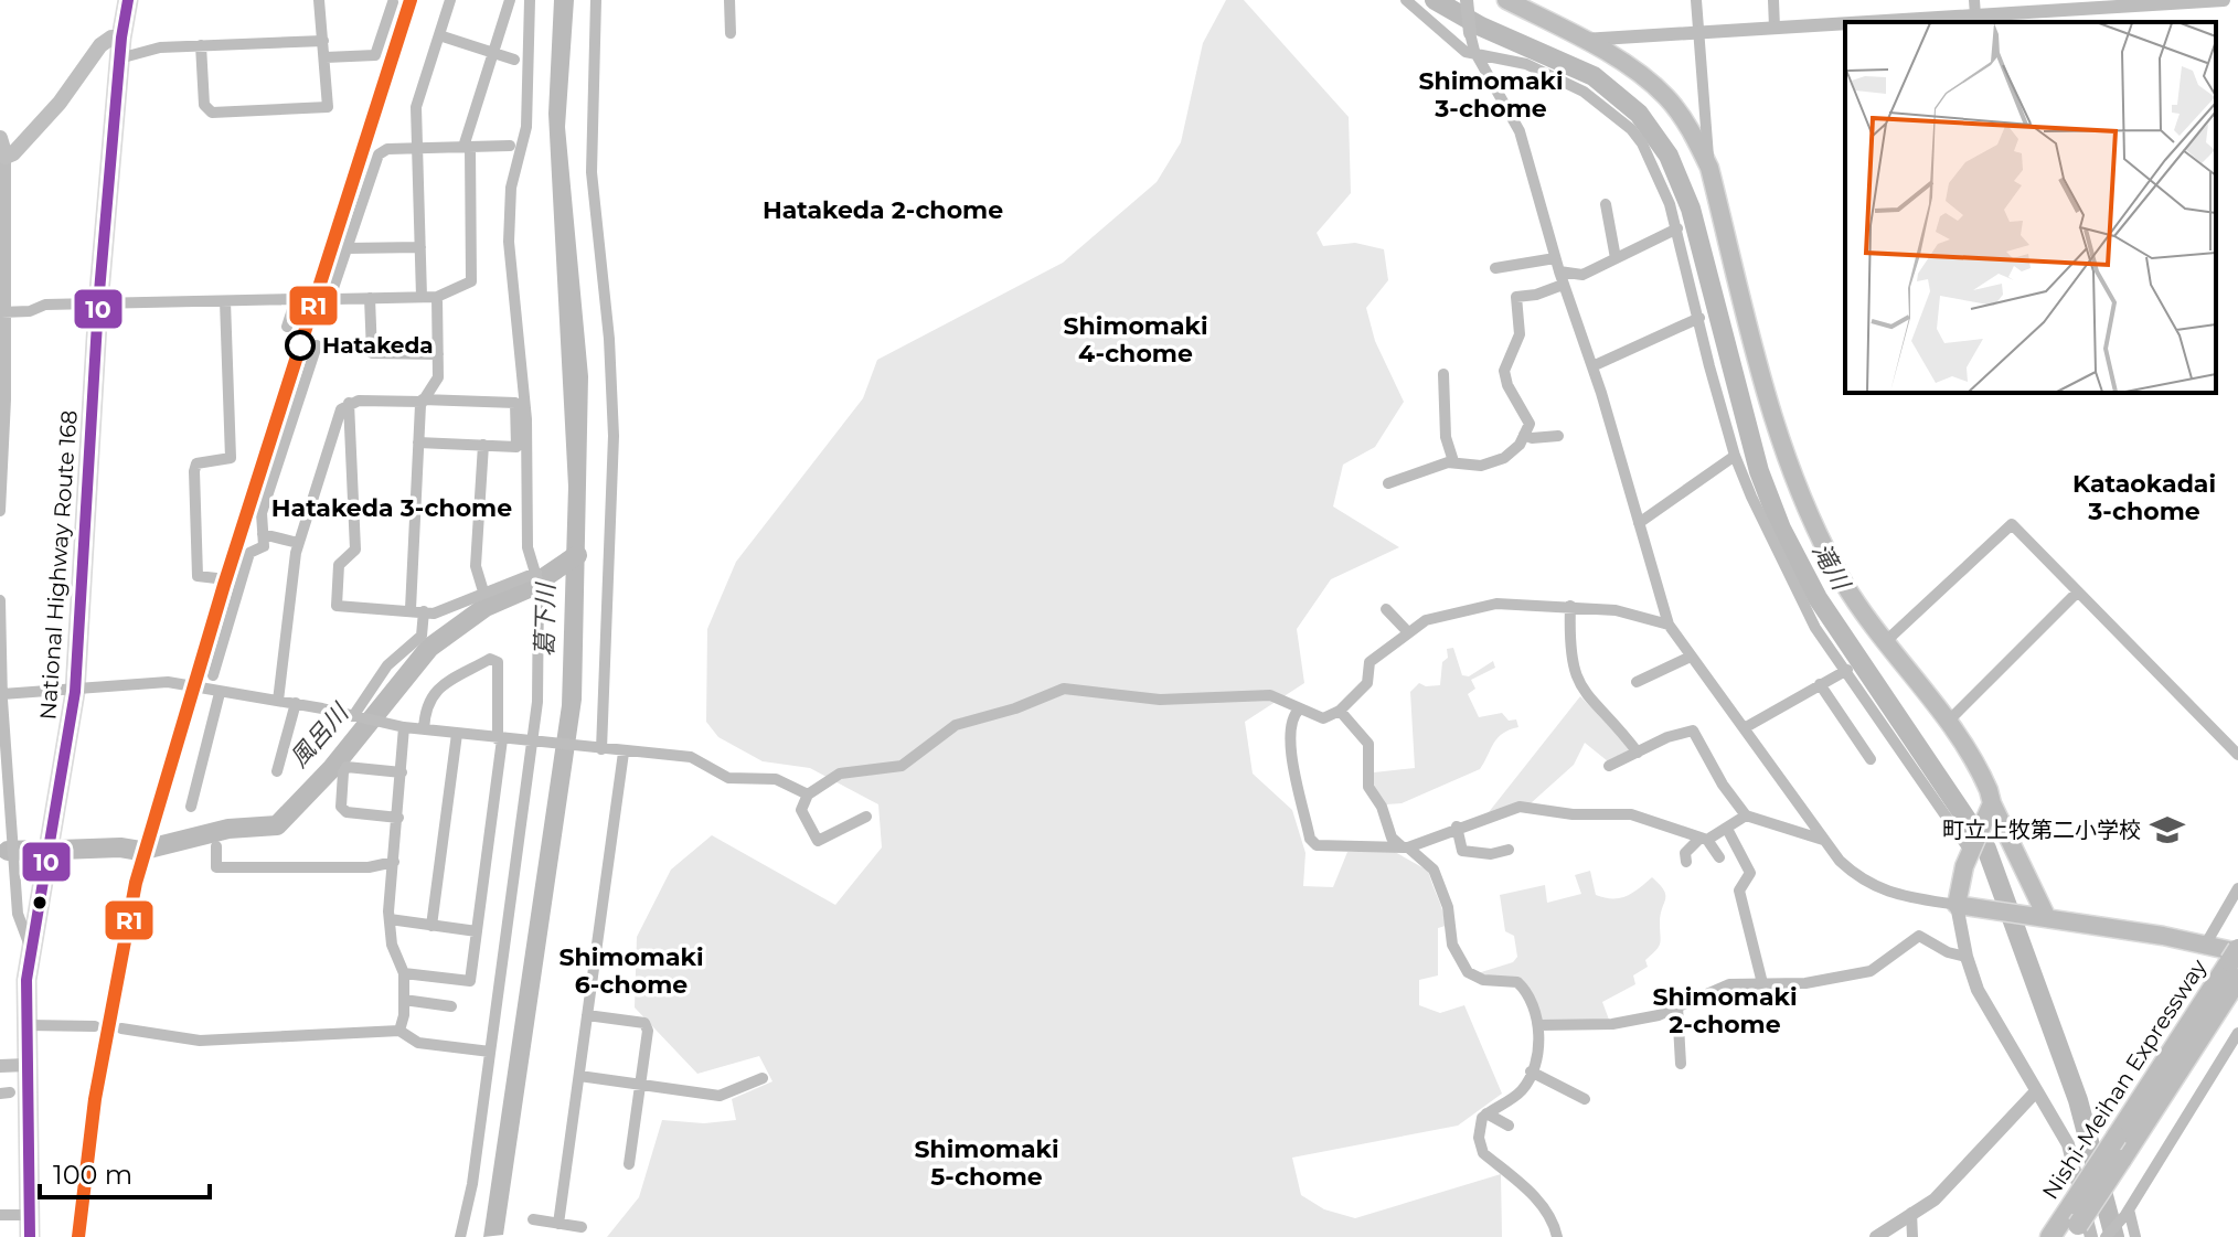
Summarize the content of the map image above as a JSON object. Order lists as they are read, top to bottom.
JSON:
{
  "streets": {
    "highway": ["Nishi-Meihan Expressway"],
    "main road": ["National Highway Route 168"]
  },
  "districts": [
    "Shimomaki 3-chome",
    "Hatakeda 2-chome",
    "Shimomaki 4-chome",
    "Kataokadai 3-chome",
    "Hatakeda 3-chome",
    "Shimomaki 6-chome",
    "Shimomaki 2-chome",
    "Shimomaki 5-chome"
  ],
  "water": ["滝川", "葛下川", "風呂川"],
  "places": {
    "other": ["Hatakeda"],
    "school or university": ["町立上牧第二小学校"]
  },
  "lines": ["transit line R1", "transit line 10"],
  "scale_bar": "100 m"
}
